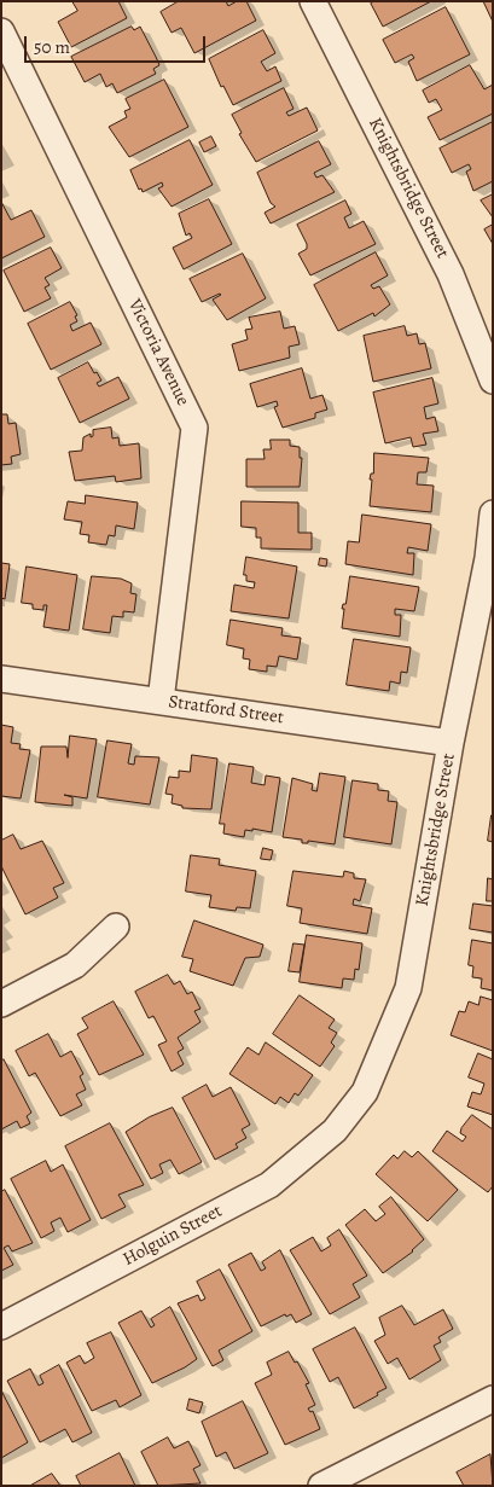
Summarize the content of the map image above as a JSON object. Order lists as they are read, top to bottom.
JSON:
{
  "streets": {
    "street": [
      "Knightsbridge Street",
      "Victoria Avenue",
      "Stratford Street",
      "Holguin Street"
    ]
  },
  "crossings": [
    ["Knightsbridge Street", "Stratford Street"],
    ["Knightsbridge Street", "Holguin Street"],
    ["Victoria Avenue", "Stratford Street"]
  ],
  "scale_bar": "50 m"
}
